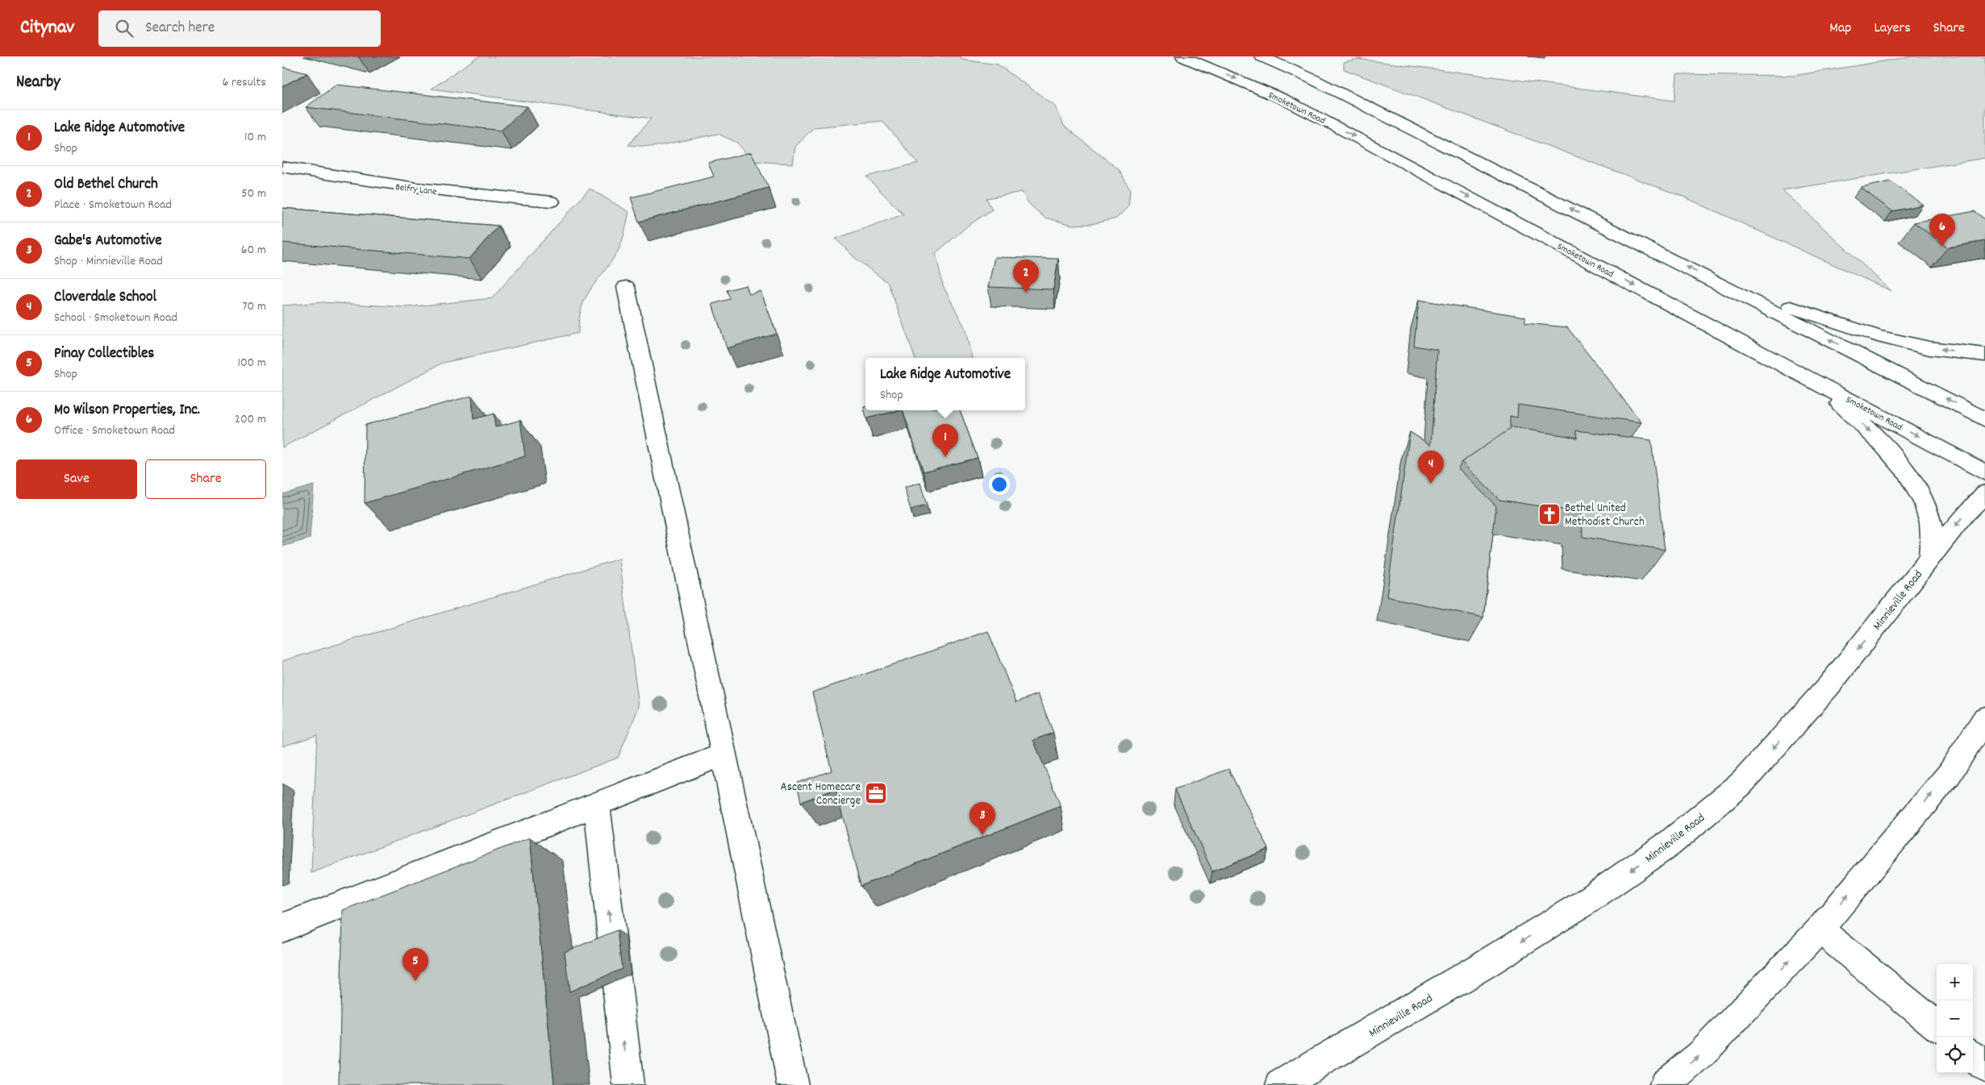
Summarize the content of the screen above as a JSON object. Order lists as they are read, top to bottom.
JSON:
{
  "streets": {
    "main road": ["Smoketown Road", "Belfry Lane", "Minnieville Road"]
  },
  "places": {
    "church": ["Bethel United Methodist Church"],
    "office": ["Ascent Homecare Concierge"]
  },
  "page": {
    "header": "Citynav",
    "search": "Search here",
    "nav": ["Map", "Layers", "Share"],
    "heading": ["Nearby", "6 results"],
    "list": [
      {
        "mark": "1",
        "name": "Lake Ridge Automotive",
        "note": "Shop",
        "value": "10 m"
      },
      {
        "mark": "2",
        "name": "Old Bethel Church",
        "note": "Place · Smoketown Road",
        "value": "50 m"
      },
      {
        "mark": "3",
        "name": "Gabe's Automotive",
        "note": "Shop · Minnieville Road",
        "value": "60 m"
      },
      {
        "mark": "4",
        "name": "Cloverdale School",
        "note": "School · Smoketown Road",
        "value": "70 m"
      },
      {
        "mark": "5",
        "name": "Pinay Collectibles",
        "note": "Shop",
        "value": "100 m"
      },
      {
        "mark": "6",
        "name": "Mo Wilson Properties, Inc.",
        "note": "Office · Smoketown Road",
        "value": "200 m"
      }
    ],
    "pins": [
      "6",
      "2",
      "1",
      "4",
      "3",
      "5"
    ],
    "popup": ["Lake Ridge Automotive", "Shop"],
    "buttons": ["Save", "Share"],
    "map_buttons": ["+", "−"]
  }
}
